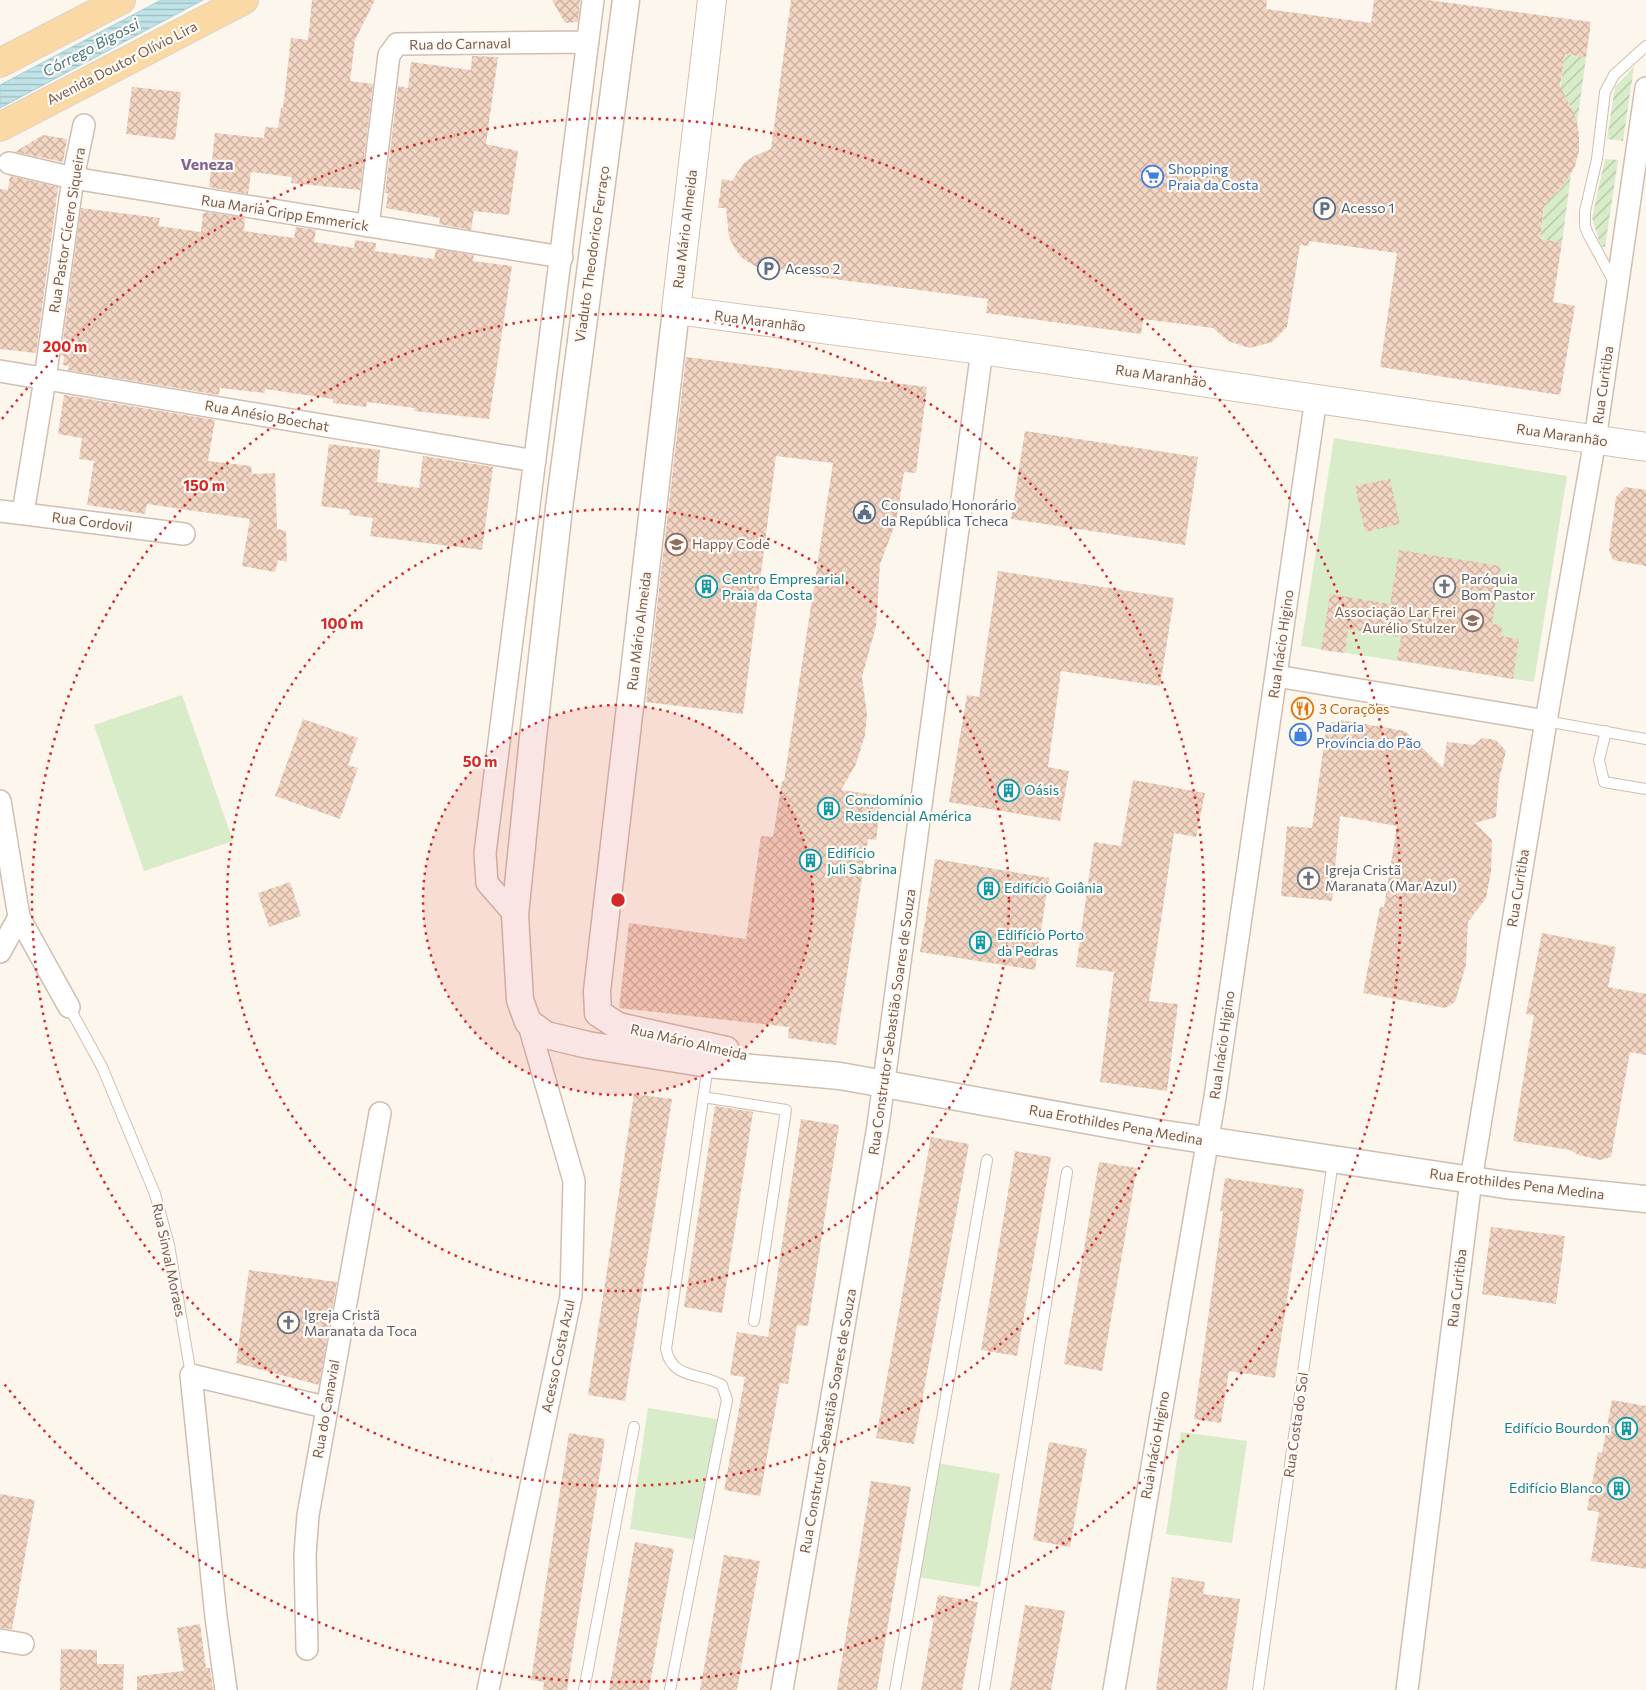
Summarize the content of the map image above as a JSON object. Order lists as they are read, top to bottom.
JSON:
{
  "streets": {
    "main road": ["Avenida Doutor Olívio Lira", "Rua Mário Almeida", "Rua Maranhão"],
    "street": [
      "Rua do Carnaval",
      "Rua Maria Gripp Emmerick",
      "Rua Pastor Cícero Siqueira",
      "Viaduto Theodorico Ferraço",
      "Rua Curitiba",
      "Rua Anésio Boechat",
      "Rua Cordovil",
      "Rua Inácio Higino",
      "Rua Construtor Sebastião Soares de Souza",
      "Rua Erothildes Pena Medina",
      "Rua Sinval Moraes",
      "Acesso Costa Azul",
      "Rua do Canavial"
    ],
    "lane": ["Rua Costa do Sol"]
  },
  "crossings": [
    ["Rua do Carnaval", "Rua Maria Gripp Emmerick"],
    ["Rua Maria Gripp Emmerick", "Rua Pastor Cícero Siqueira"],
    ["Rua Mário Almeida", "Rua Maranhão"],
    ["Rua Mário Almeida", "Rua Erothildes Pena Medina"],
    ["Rua Pastor Cícero Siqueira", "Rua Anésio Boechat"],
    ["Rua Pastor Cícero Siqueira", "Rua Cordovil"],
    ["Rua Maranhão", "Rua Curitiba"],
    ["Rua Maranhão", "Rua Inácio Higino"],
    ["Rua Maranhão", "Rua Construtor Sebastião Soares de Souza"],
    ["Rua Curitiba", "Rua Erothildes Pena Medina"],
    ["Rua Inácio Higino", "Rua Erothildes Pena Medina"],
    ["Rua Construtor Sebastião Soares de Souza", "Rua Erothildes Pena Medina"],
    ["Rua Erothildes Pena Medina", "Acesso Costa Azul"],
    ["Rua Erothildes Pena Medina", "Rua Costa do Sol"]
  ],
  "districts": ["Veneza"],
  "water": ["Córrego Bigossi"],
  "places": {
    "supermarket": ["Shopping Praia da Costa"],
    "parking": ["Acesso 1", "Acesso 2"],
    "public building": ["Consulado Honorário da República Tcheca"],
    "school or university": ["Happy Code", "Associação Lar Frei Aurélio Stulzer"],
    "building": [
      "Centro Empresarial Praia da Costa",
      "Oásis",
      "Condomínio Residencial América",
      "Edifício Juli Sabrina",
      "Edifício Goiânia",
      "Edifício Porto da Pedras",
      "Edifício Bourdon",
      "Edifício Blanco"
    ],
    "church": ["Paróquia Bom Pastor", "Igreja Cristã Maranata (Mar Azul)", "Igreja Cristã Maranata da Toca"],
    "restaurant": ["3 Corações"],
    "shop": ["Padaria Província do Pão"]
  },
  "rings": [
    "200 m",
    "150 m",
    "100 m",
    "50 m"
  ]
}
